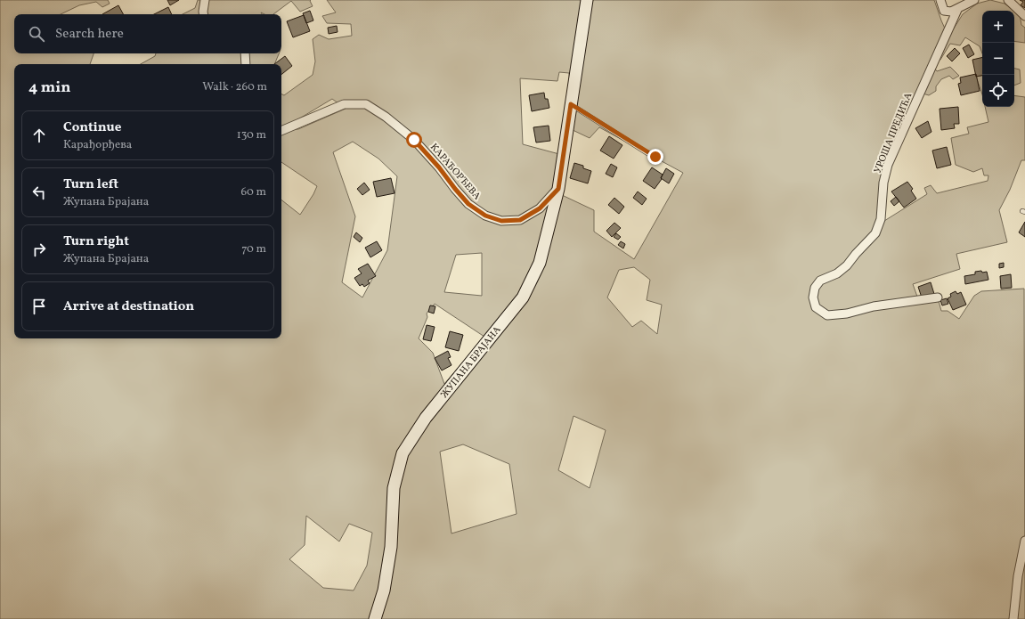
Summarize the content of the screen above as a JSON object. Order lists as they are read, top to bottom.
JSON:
{
  "streets": {
    "street": ["УРОША ПРЕДИЋА", "КАРАЂОРЂЕВА", "ЖУПАНА БРАЈАНА"]
  },
  "crossings": [
    ["КАРАЂОРЂЕВА", "ЖУПАНА БРАЈАНА"]
  ],
  "page": {
    "map_buttons": ["+", "−"],
    "search": "Search here",
    "heading": ["4 min", "Walk · 260 m"],
    "list": [
      ["Continue", "Карађорђева", "130 m"],
      ["Turn left", "Жупана Брајана", "60 m"],
      ["Turn right", "Жупана Брајана", "70 m"],
      "Arrive at destination"
    ]
  }
}
